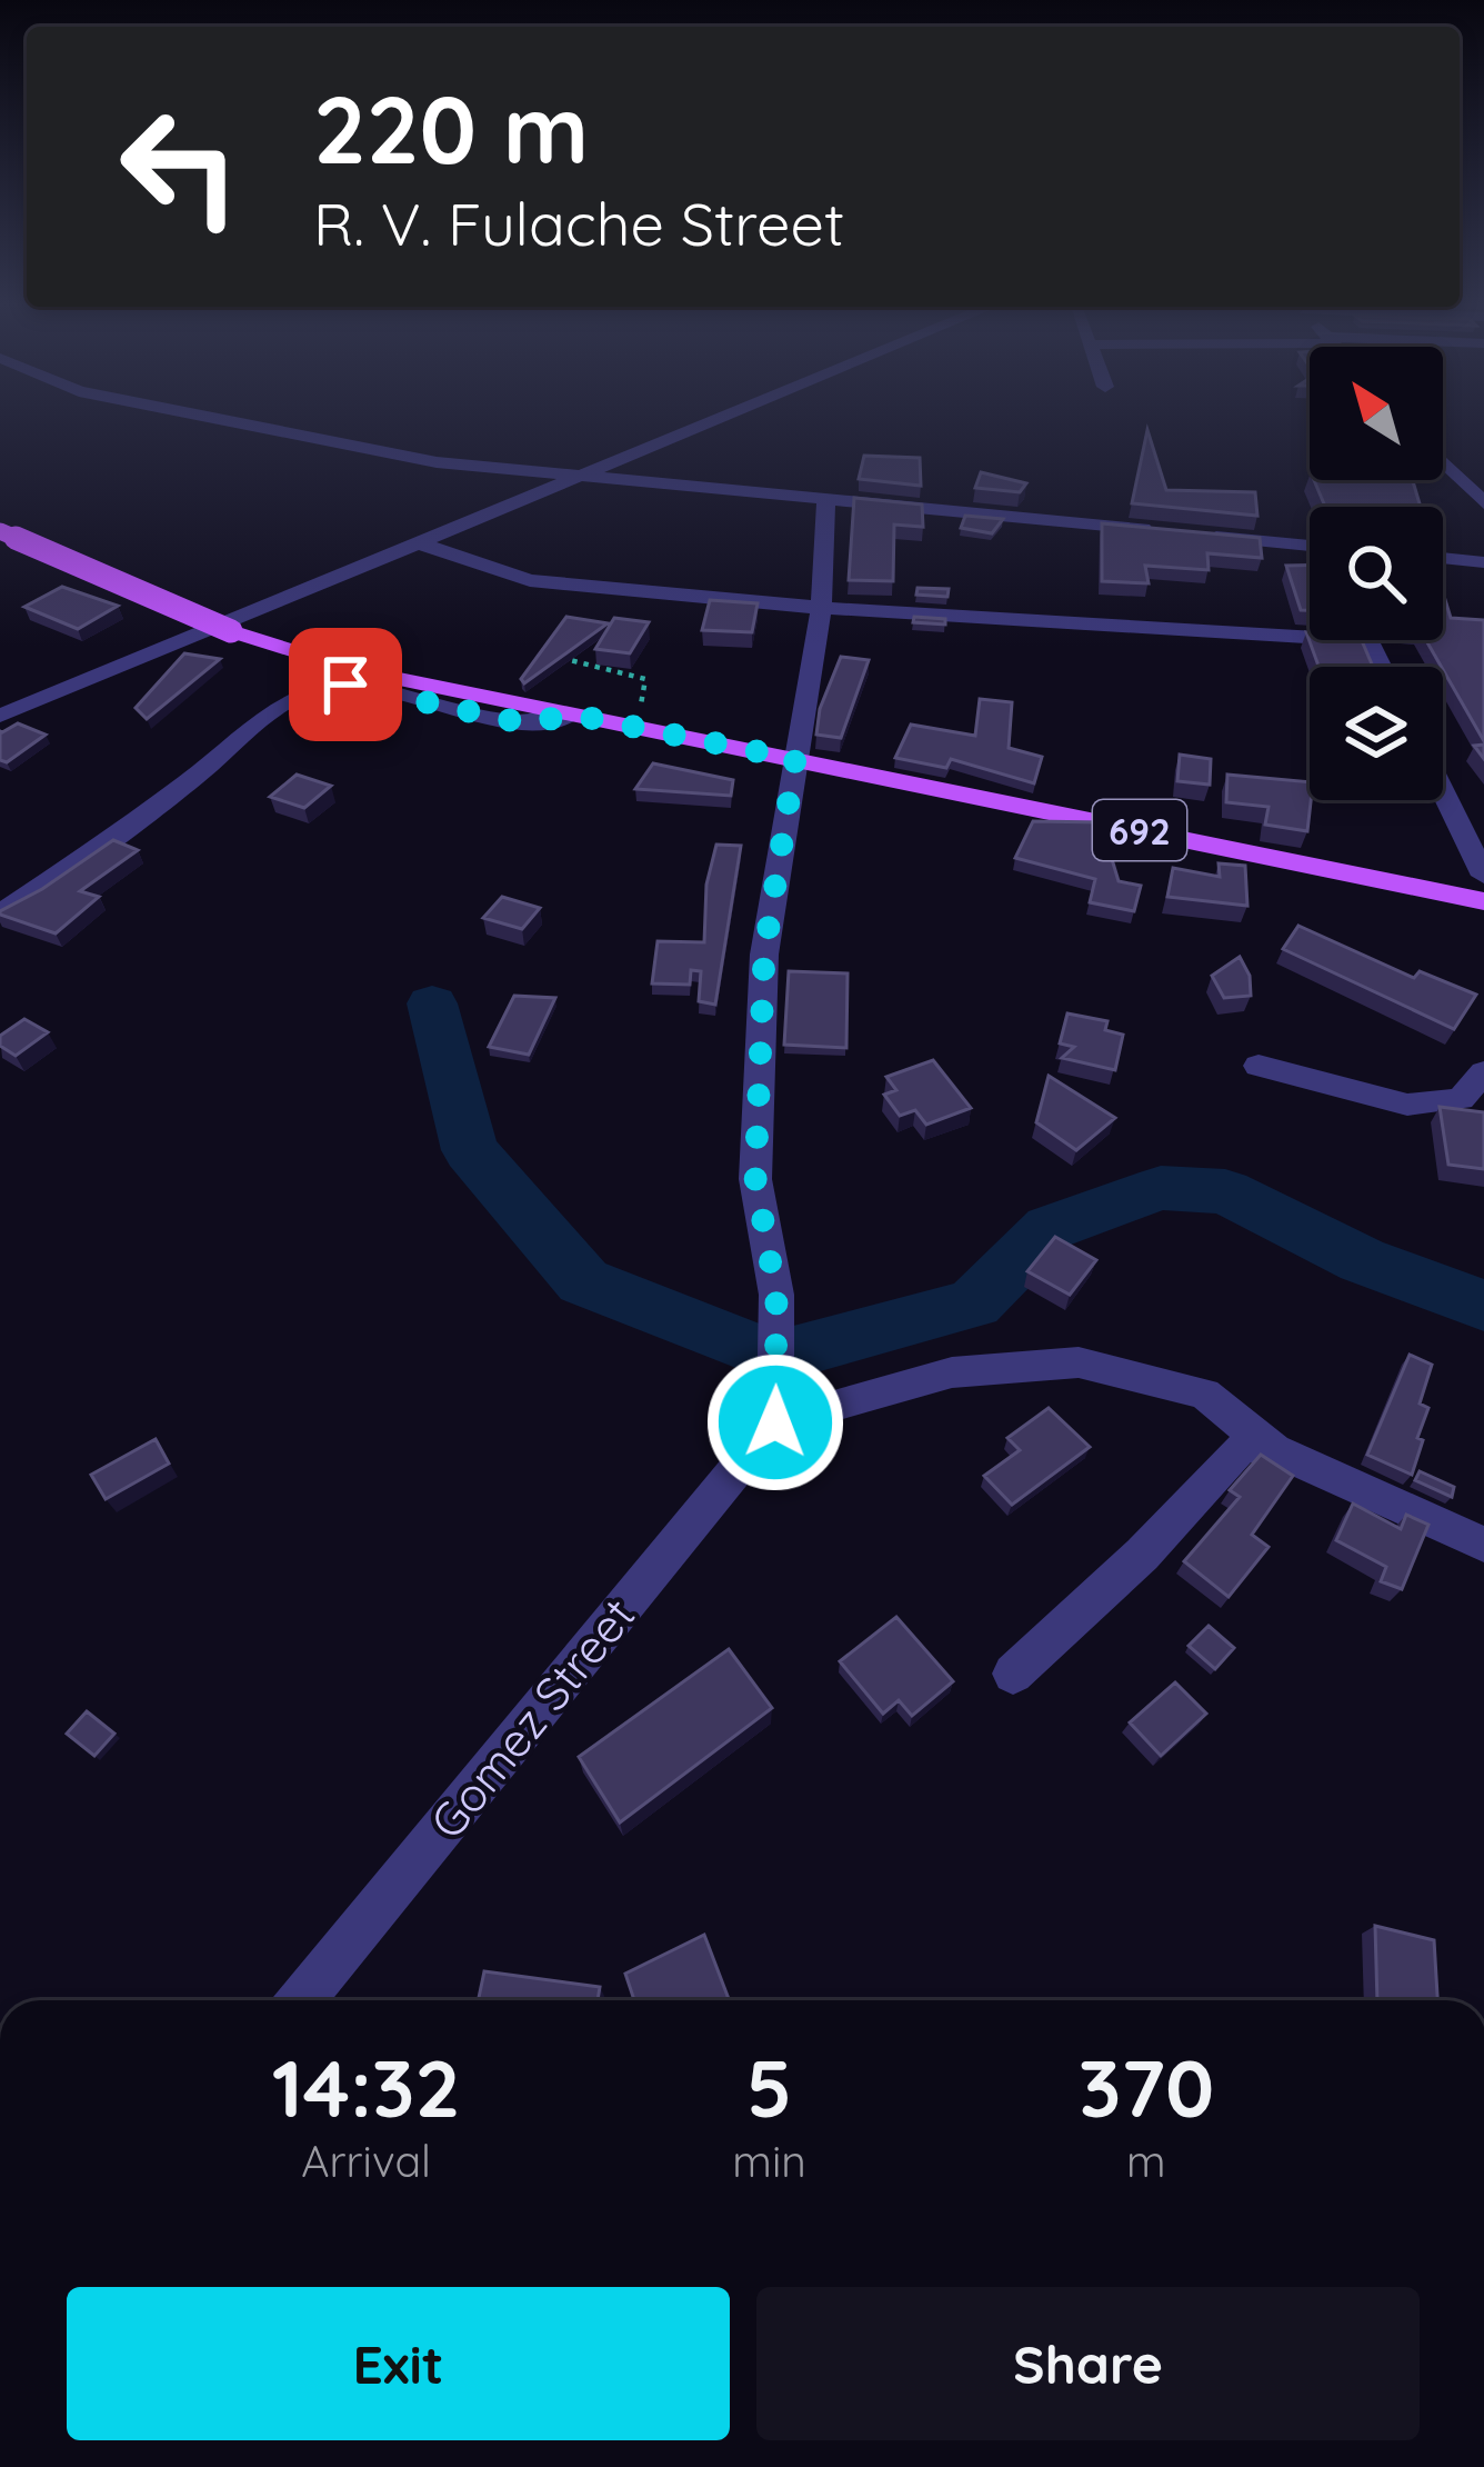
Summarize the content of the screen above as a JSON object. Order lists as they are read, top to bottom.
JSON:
{
  "streets": {
    "main road": ["692"],
    "street": ["Gomez Street"]
  },
  "north": "top left",
  "page": {
    "turn": ["220 m", "R. V. Fulache Street"],
    "eta": [
      "14:32",
      "Arrival",
      "5",
      "min",
      "370",
      "m"
    ],
    "buttons": ["Exit", "Share"]
  }
}
